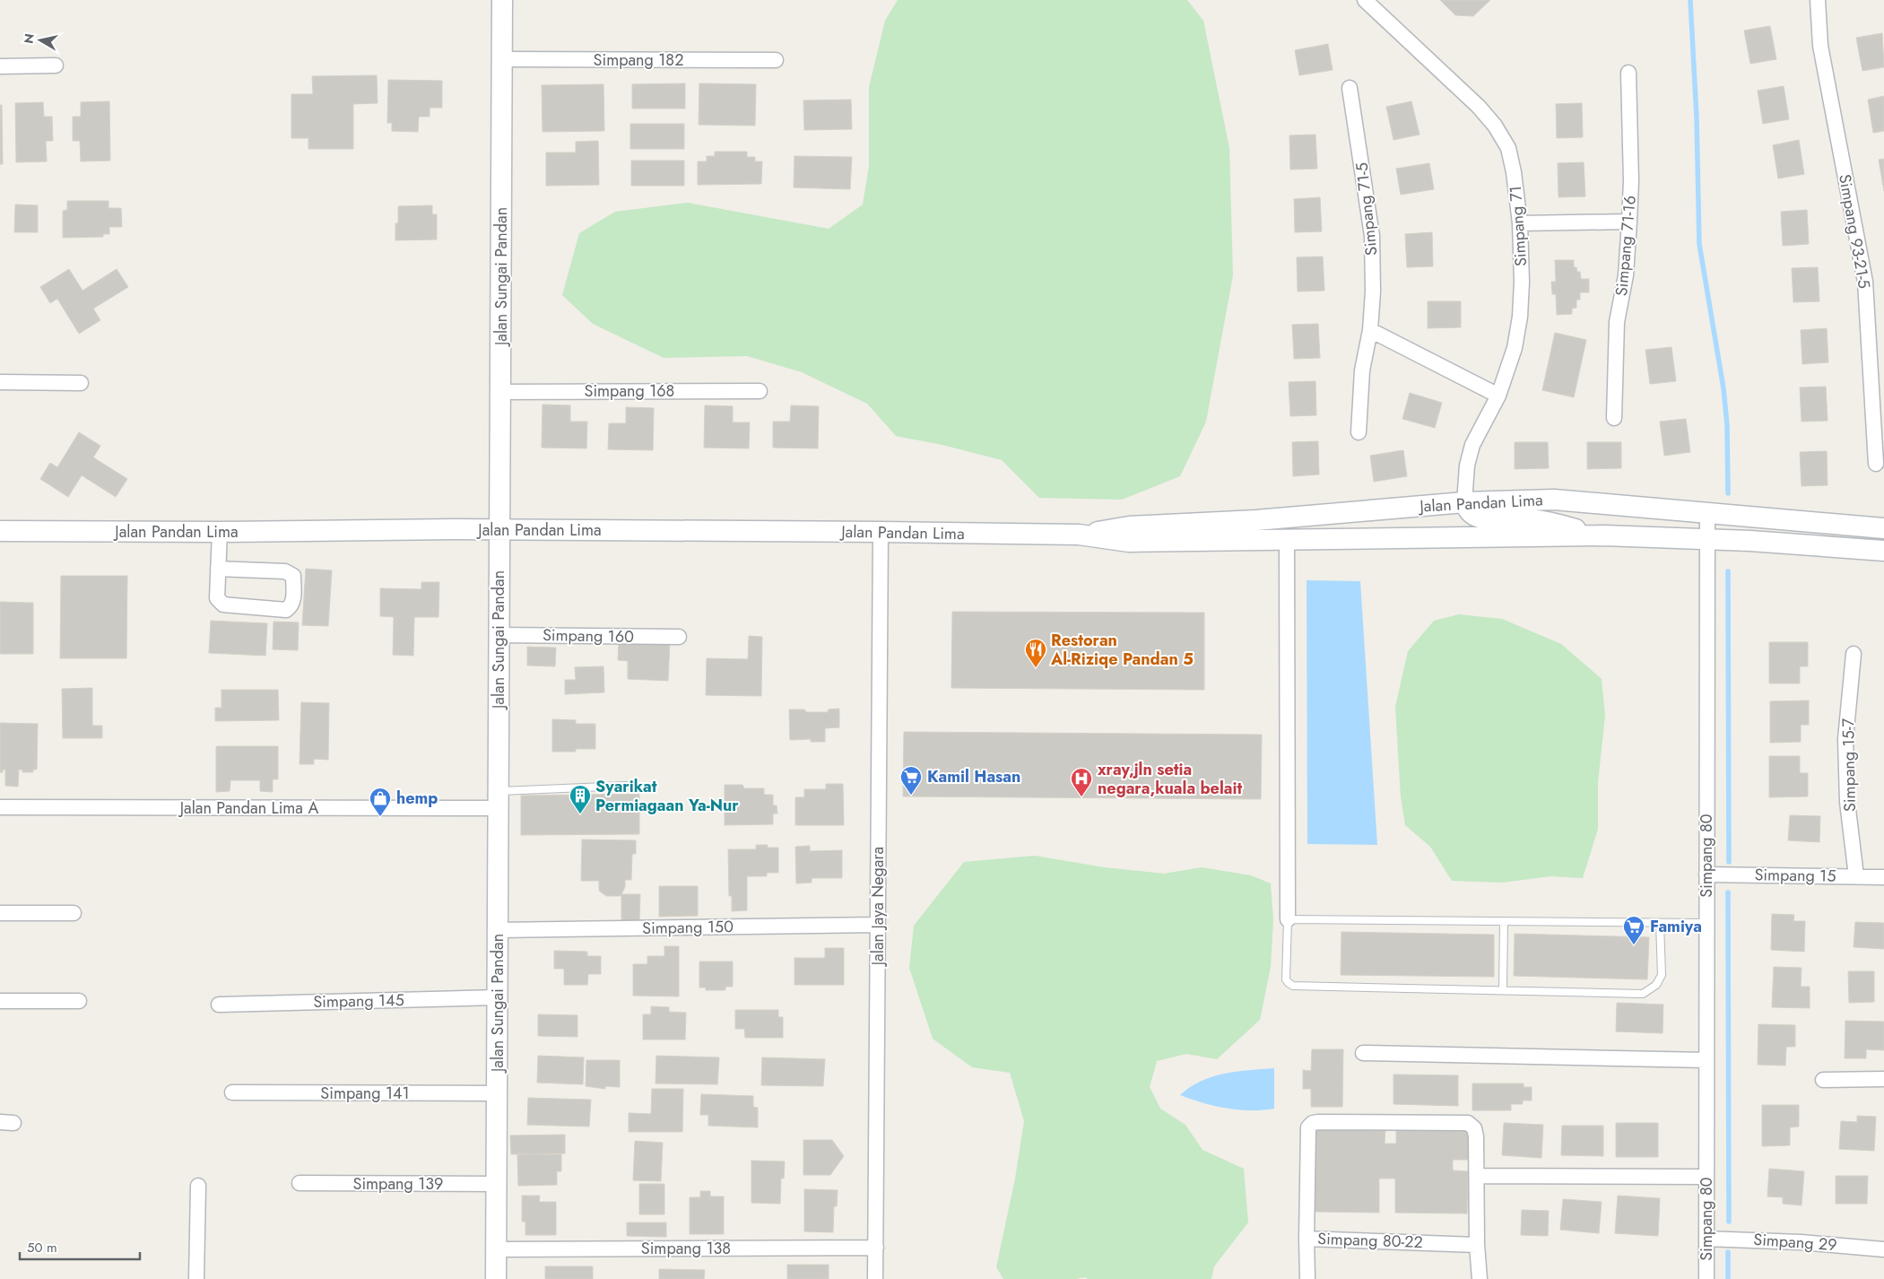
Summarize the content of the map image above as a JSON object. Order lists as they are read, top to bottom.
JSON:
{
  "streets": {
    "main road": ["Jalan Sungai Pandan", "Jalan Pandan Lima"],
    "street": [
      "Simpang 182",
      "Simpang 71-5",
      "Simpang 71",
      "Simpang 93-21-5",
      "Simpang 71-16",
      "Simpang 168",
      "Simpang 160",
      "Simpang 15-7",
      "Jalan Pandan Lima A",
      "Simpang 80",
      "Simpang 15",
      "Jalan Jaya Negara",
      "Simpang 150",
      "Simpang 145",
      "Simpang 141",
      "Simpang 139",
      "Simpang 80-22",
      "Simpang 29",
      "Simpang 138"
    ]
  },
  "crossings": [
    ["Simpang 182", "Jalan Sungai Pandan"],
    ["Simpang 71", "Jalan Pandan Lima"],
    ["Jalan Sungai Pandan", "Simpang 168"],
    ["Jalan Sungai Pandan", "Jalan Pandan Lima"],
    ["Jalan Sungai Pandan", "Simpang 160"],
    ["Jalan Sungai Pandan", "Jalan Pandan Lima A"],
    ["Jalan Sungai Pandan", "Simpang 150"],
    ["Jalan Sungai Pandan", "Simpang 145"],
    ["Jalan Sungai Pandan", "Simpang 141"],
    ["Jalan Sungai Pandan", "Simpang 139"],
    ["Jalan Sungai Pandan", "Simpang 138"],
    ["Jalan Pandan Lima", "Simpang 80"],
    ["Jalan Pandan Lima", "Jalan Jaya Negara"],
    ["Simpang 15-7", "Simpang 15"],
    ["Simpang 80", "Simpang 15"],
    ["Simpang 80", "Simpang 29"],
    ["Jalan Jaya Negara", "Simpang 150"],
    ["Jalan Jaya Negara", "Simpang 138"]
  ],
  "places": {
    "restaurant": ["Restoran Al-Riziqe Pandan 5"],
    "supermarket": ["Kamil Hasan", "Famiya"],
    "hospital": ["xray,jln setia negara,kuala belait"],
    "building": ["Syarikat Permiagaan Ya-Nur"],
    "shop": ["hemp"]
  },
  "scale_bar": "50 m",
  "north": "left"
}
